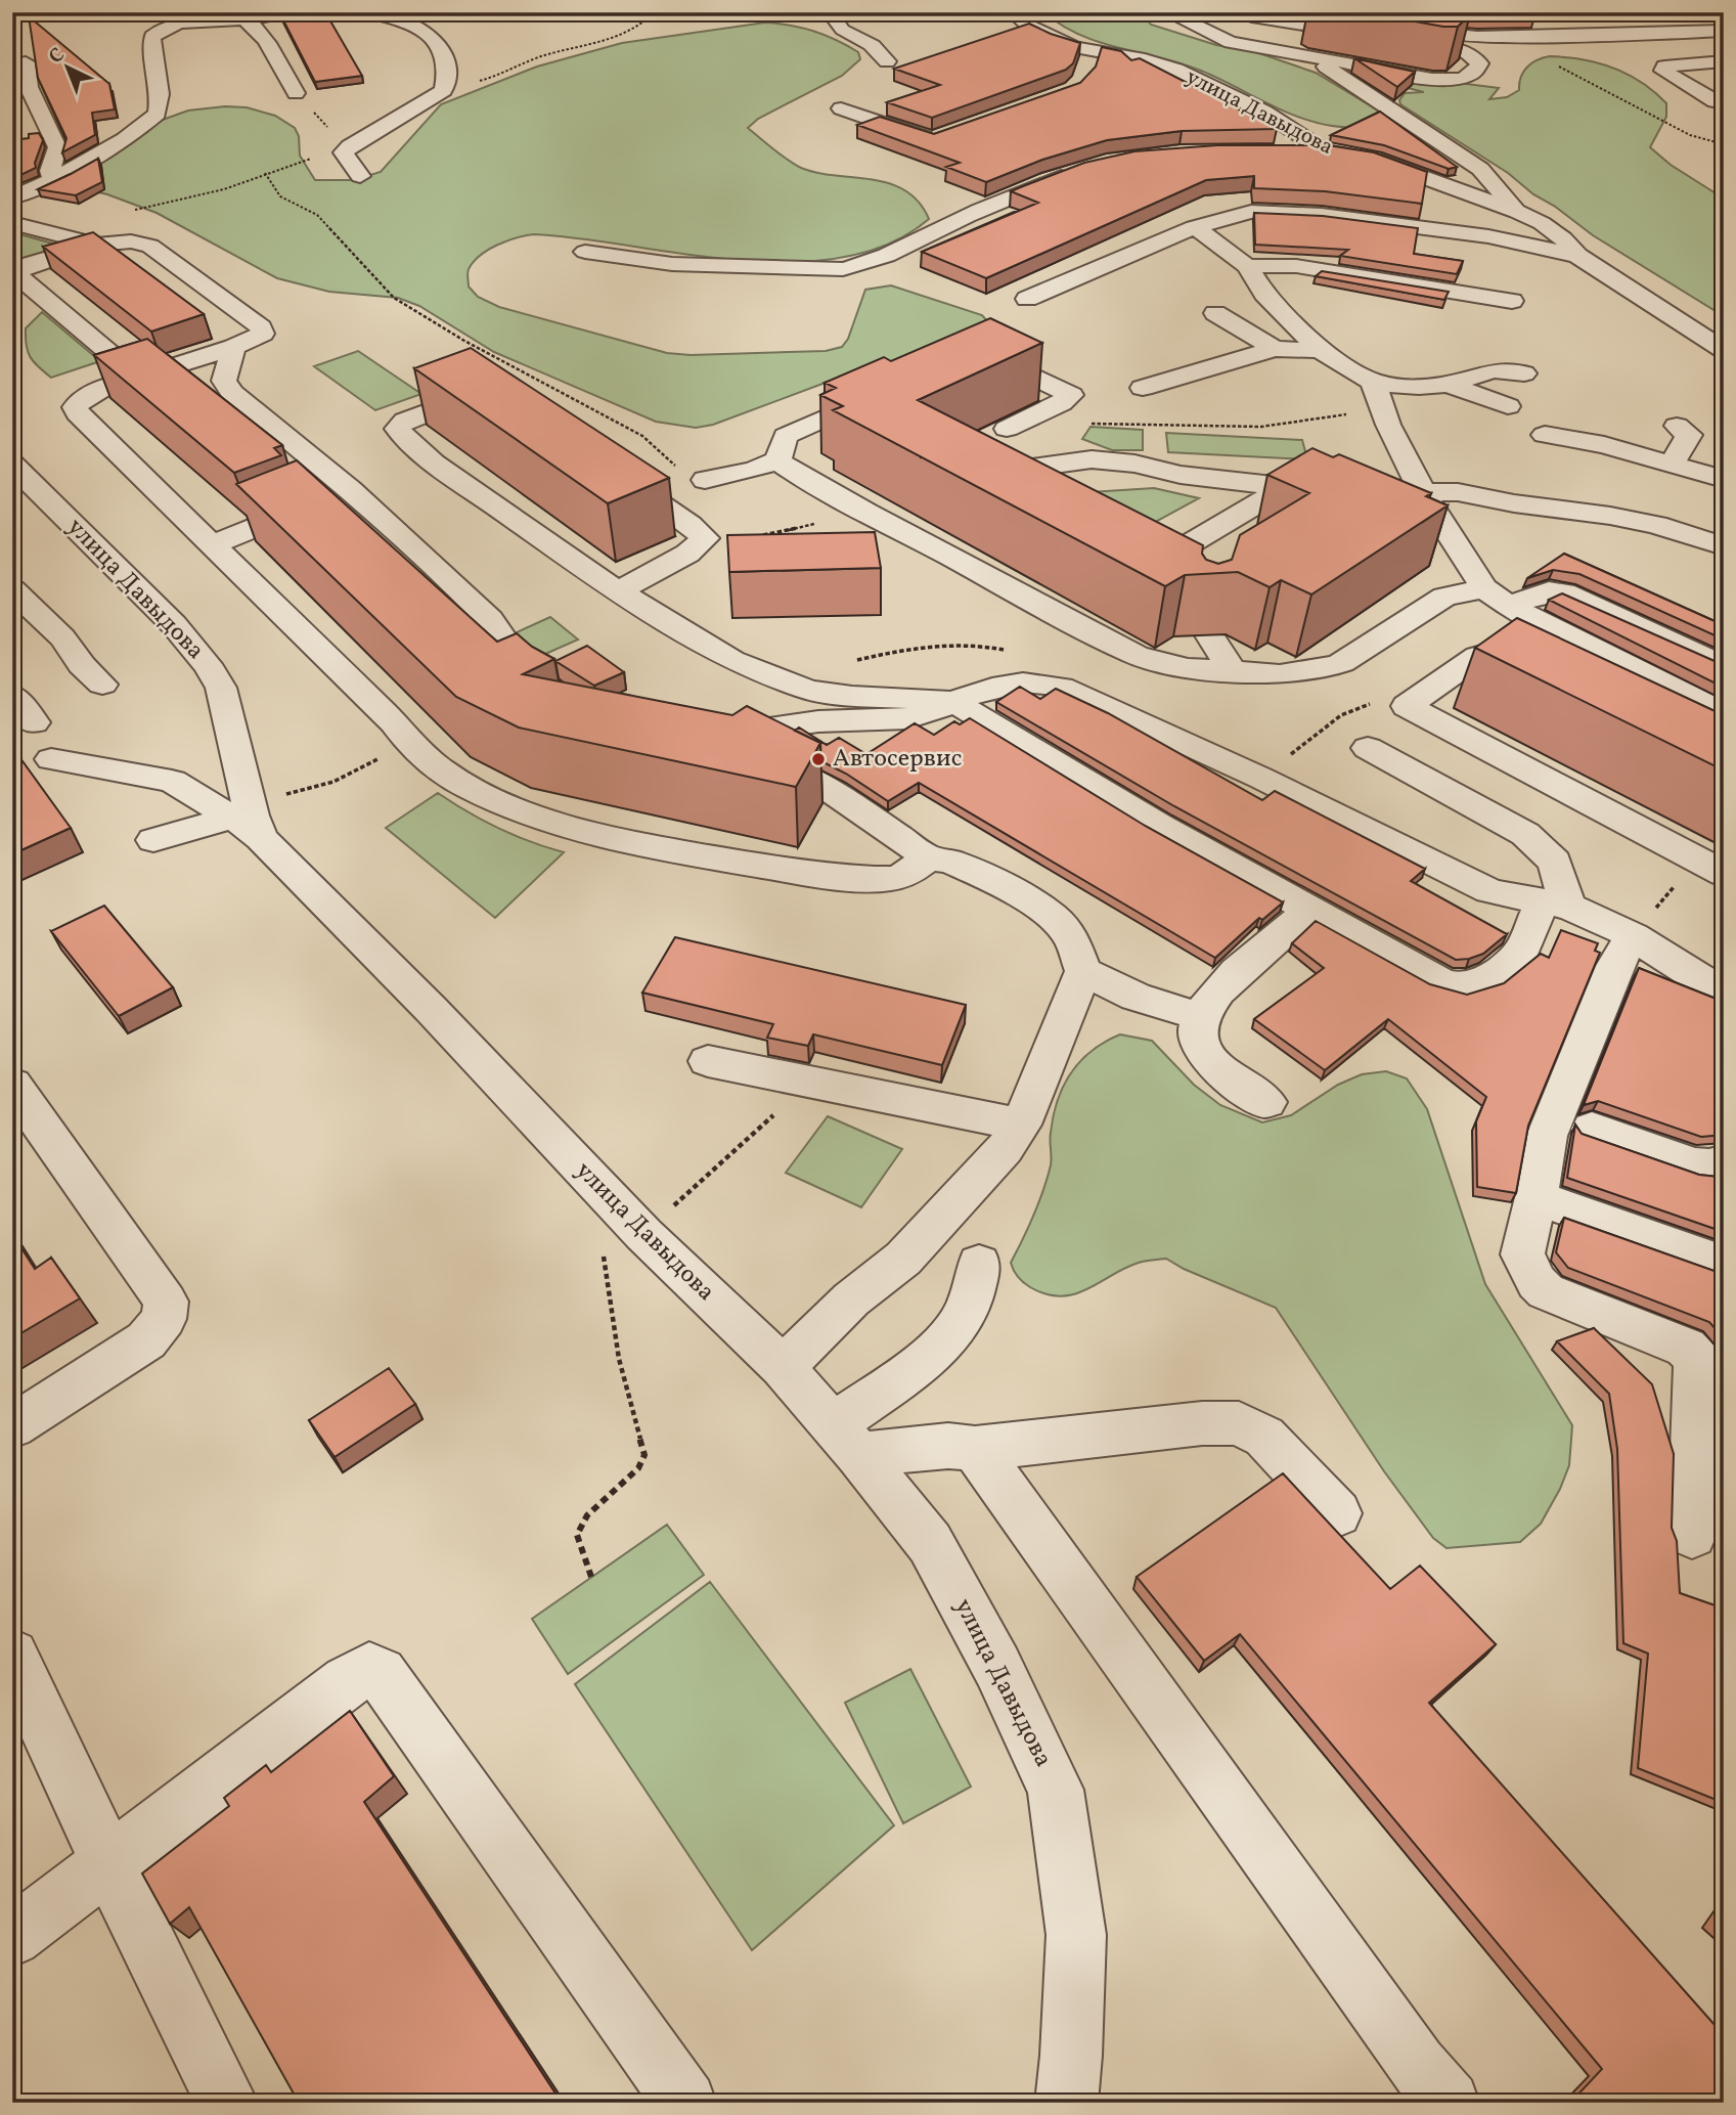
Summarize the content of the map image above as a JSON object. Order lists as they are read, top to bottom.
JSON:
{
  "streets": {
    "street": ["улица Давыдова"]
  },
  "places": ["Автосервис"],
  "north": "top left"
}
